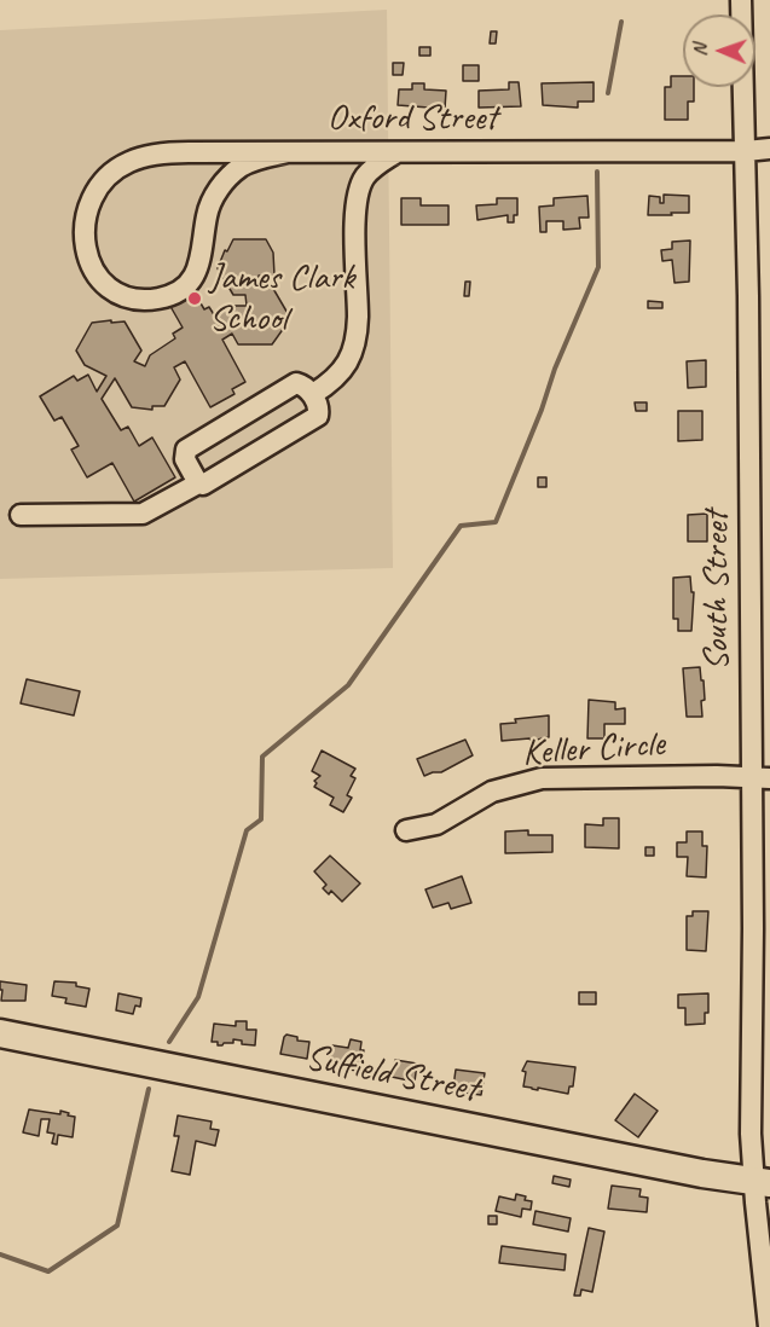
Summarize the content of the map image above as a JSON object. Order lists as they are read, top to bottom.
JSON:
{
  "streets": {
    "main road": ["Suffield Street"],
    "street": ["Oxford Street", "South Street", "Keller Circle"]
  },
  "crossings": [
    ["Oxford Street", "South Street"],
    ["South Street", "Keller Circle"],
    ["South Street", "Suffield Street"]
  ],
  "places": ["James Clark School"],
  "north": "left"
}
